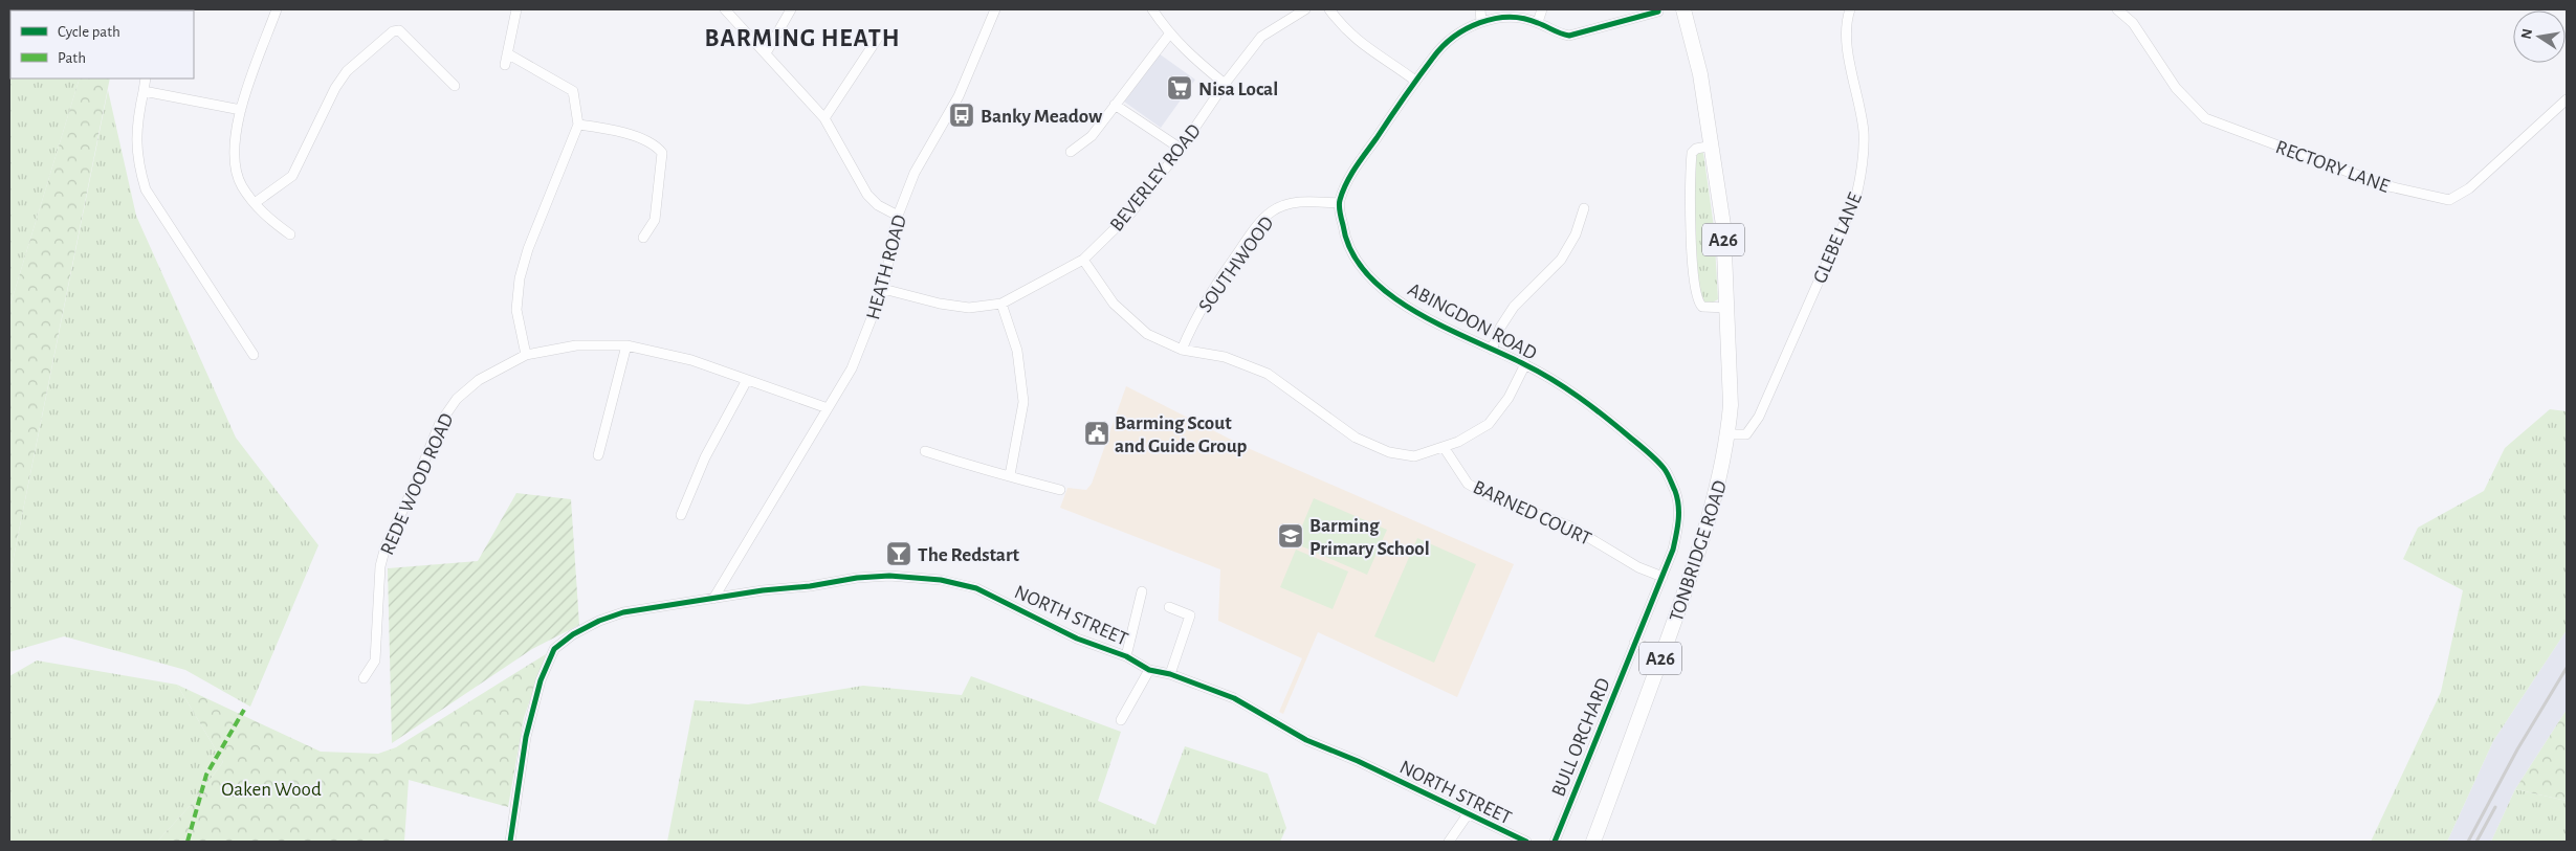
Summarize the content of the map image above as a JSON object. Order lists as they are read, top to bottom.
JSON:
{
  "streets": {
    "main road": ["A26", "TONBRIDGE ROAD"],
    "street": [
      "RECTORY LANE",
      "BEVERLEY ROAD",
      "GLEBE LANE",
      "SOUTHWOOD",
      "HEATH ROAD",
      "ABINGDON ROAD",
      "REDE WOOD ROAD",
      "BARNED COURT",
      "NORTH STREET",
      "BULL ORCHARD"
    ]
  },
  "crossings": [
    ["BEVERLEY ROAD", "HEATH ROAD"],
    ["GLEBE LANE", "TONBRIDGE ROAD"],
    ["SOUTHWOOD", "ABINGDON ROAD"],
    ["HEATH ROAD", "REDE WOOD ROAD"],
    ["HEATH ROAD", "NORTH STREET"],
    ["ABINGDON ROAD", "BARNED COURT"],
    ["ABINGDON ROAD", "BULL ORCHARD"]
  ],
  "districts": ["BARMING HEATH"],
  "parks": ["Oaken Wood"],
  "places": {
    "supermarket": ["Nisa Local"],
    "bus stop": ["Banky Meadow"],
    "public building": ["Barming Scout and Guide Group"],
    "school or university": ["Barming Primary School"],
    "bar": ["The Redstart"]
  },
  "legend": ["Cycle path", "Path"],
  "north": "left"
}
